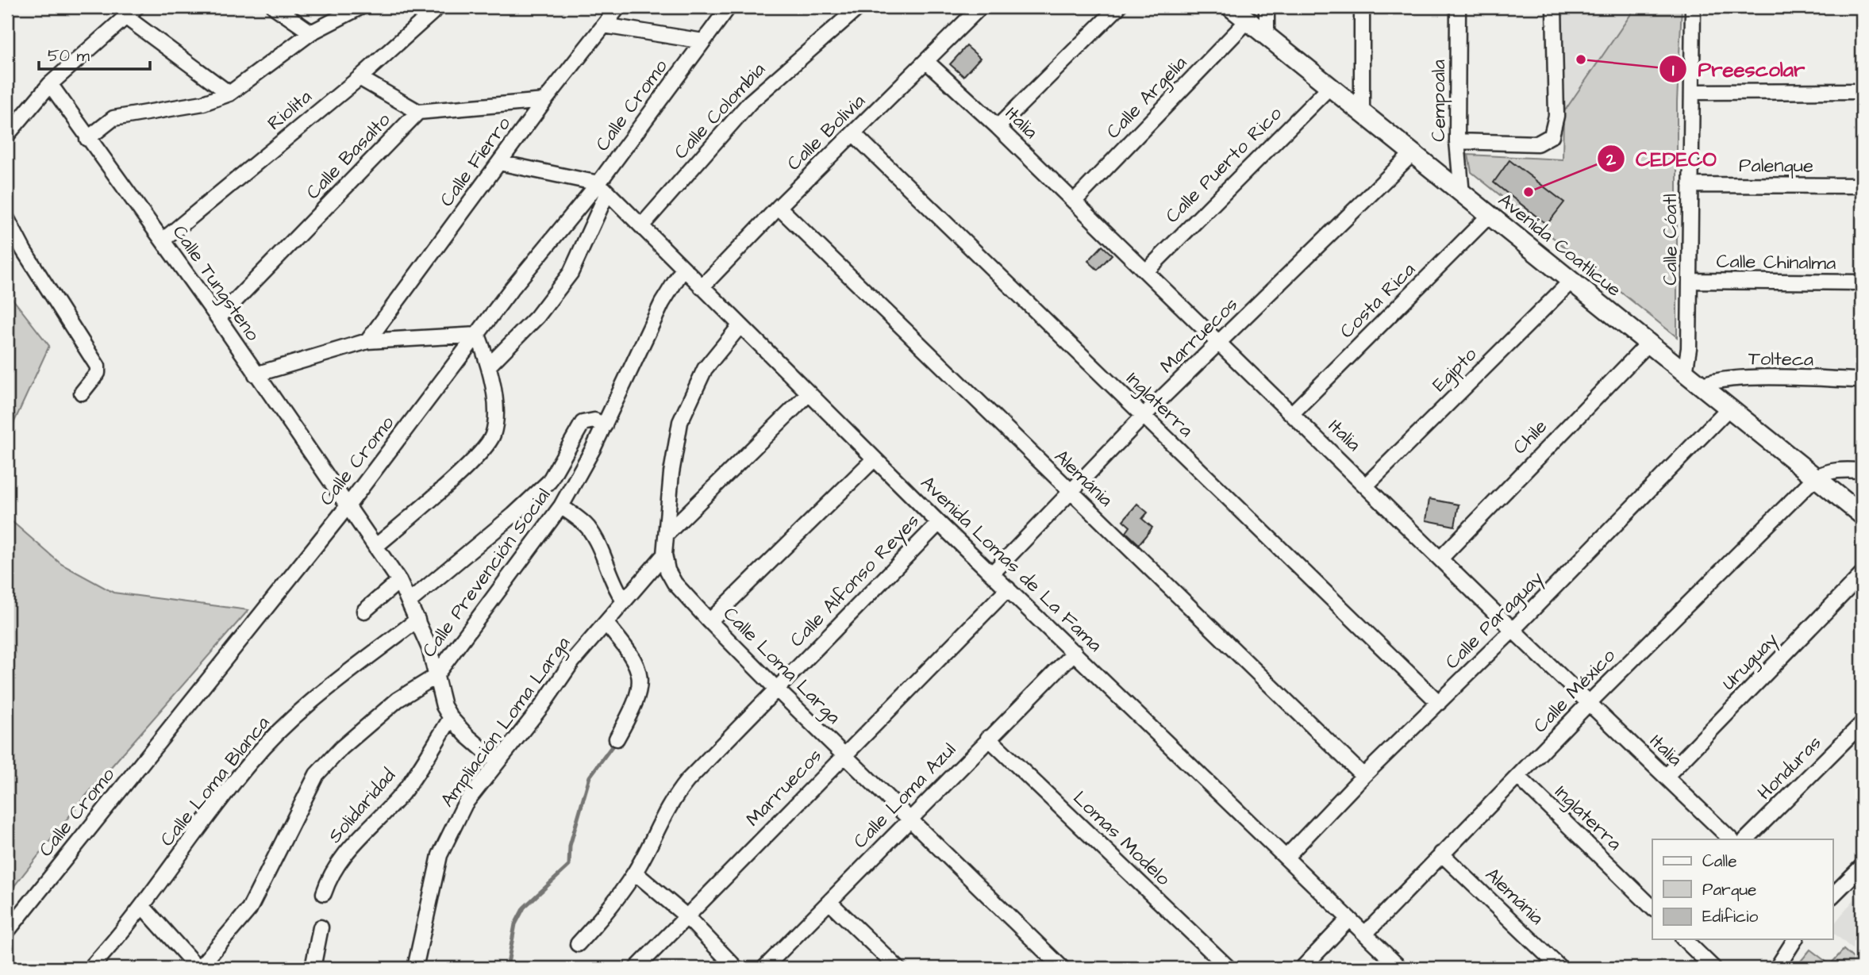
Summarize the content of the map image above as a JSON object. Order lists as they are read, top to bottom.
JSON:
{
  "streets": {
    "street": [
      "Calle Argelia",
      "Cempoala",
      "Calle Cromo",
      "Riolita",
      "Calle Colombia",
      "Italia",
      "Calle Bolivia",
      "Calle Basalto",
      "Calle Fierro",
      "Calle Puerto Rico",
      "Palenque",
      "Calle Cóatl",
      "Avenida Coatlicue",
      "Calle Chinalma",
      "Calle Tungsteno",
      "Costa Rica",
      "Marruecos",
      "Tolteca",
      "Egipto",
      "Inglaterra",
      "Chile",
      "Alemánia",
      "Avenida Lomas de La Fama",
      "Calle Prevención Social",
      "Calle Alfonso Reyes",
      "Calle Paraguay",
      "Uruguay",
      "Calle Loma Larga",
      "Calle México",
      "Ampliación Loma Larga",
      "Honduras",
      "Calle Loma Blanca",
      "Calle Loma Azul",
      "Solidaridad",
      "Lomas Modelo"
    ]
  },
  "crossings": [
    ["Calle Argelia", "Italia"],
    ["Calle Argelia", "Avenida Coatlicue"],
    ["Cempoala", "Avenida Coatlicue"],
    ["Calle Cromo", "Calle Tungsteno"],
    ["Calle Cromo", "Avenida Lomas de La Fama"],
    ["Riolita", "Calle Tungsteno"],
    ["Calle Colombia", "Avenida Lomas de La Fama"],
    ["Italia", "Calle Bolivia"],
    ["Italia", "Calle Puerto Rico"],
    ["Italia", "Costa Rica"],
    ["Italia", "Marruecos"],
    ["Italia", "Egipto"],
    ["Italia", "Chile"],
    ["Italia", "Calle Paraguay"],
    ["Italia", "Uruguay"],
    ["Italia", "Calle México"],
    ["Calle Bolivia", "Inglaterra"],
    ["Calle Bolivia", "Alemánia"],
    ["Calle Bolivia", "Avenida Lomas de La Fama"],
    ["Calle Basalto", "Calle Fierro"],
    ["Calle Basalto", "Calle Tungsteno"],
    ["Calle Puerto Rico", "Avenida Coatlicue"],
    ["Palenque", "Calle Cóatl"],
    ["Calle Cóatl", "Avenida Coatlicue"],
    ["Calle Cóatl", "Calle Chinalma"],
    ["Avenida Coatlicue", "Costa Rica"],
    ["Avenida Coatlicue", "Marruecos"],
    ["Avenida Coatlicue", "Tolteca"],
    ["Avenida Coatlicue", "Egipto"],
    ["Avenida Coatlicue", "Chile"],
    ["Avenida Coatlicue", "Calle Paraguay"],
    ["Avenida Coatlicue", "Calle México"],
    ["Calle Tungsteno", "Calle Prevención Social"],
    ["Calle Tungsteno", "Calle Loma Blanca"],
    ["Calle Tungsteno", "Solidaridad"],
    ["Marruecos", "Inglaterra"],
    ["Marruecos", "Alemánia"],
    ["Marruecos", "Avenida Lomas de La Fama"],
    ["Marruecos", "Calle Loma Larga"],
    ["Inglaterra", "Calle Paraguay"],
    ["Inglaterra", "Calle México"],
    ["Alemánia", "Calle Paraguay"],
    ["Alemánia", "Calle México"],
    ["Avenida Lomas de La Fama", "Calle Prevención Social"],
    ["Avenida Lomas de La Fama", "Calle Alfonso Reyes"],
    ["Avenida Lomas de La Fama", "Calle Paraguay"],
    ["Avenida Lomas de La Fama", "Calle Loma Larga"],
    ["Avenida Lomas de La Fama", "Calle México"],
    ["Avenida Lomas de La Fama", "Calle Loma Azul"],
    ["Calle Alfonso Reyes", "Calle Loma Larga"],
    ["Calle Loma Larga", "Ampliación Loma Larga"],
    ["Calle Loma Larga", "Calle Loma Azul"],
    ["Calle Loma Azul", "Lomas Modelo"]
  ],
  "places": ["Preescolar", "CEDECO"],
  "legend": ["Calle", "Parque", "Edificio"],
  "scale_bar": "50 m"
}
